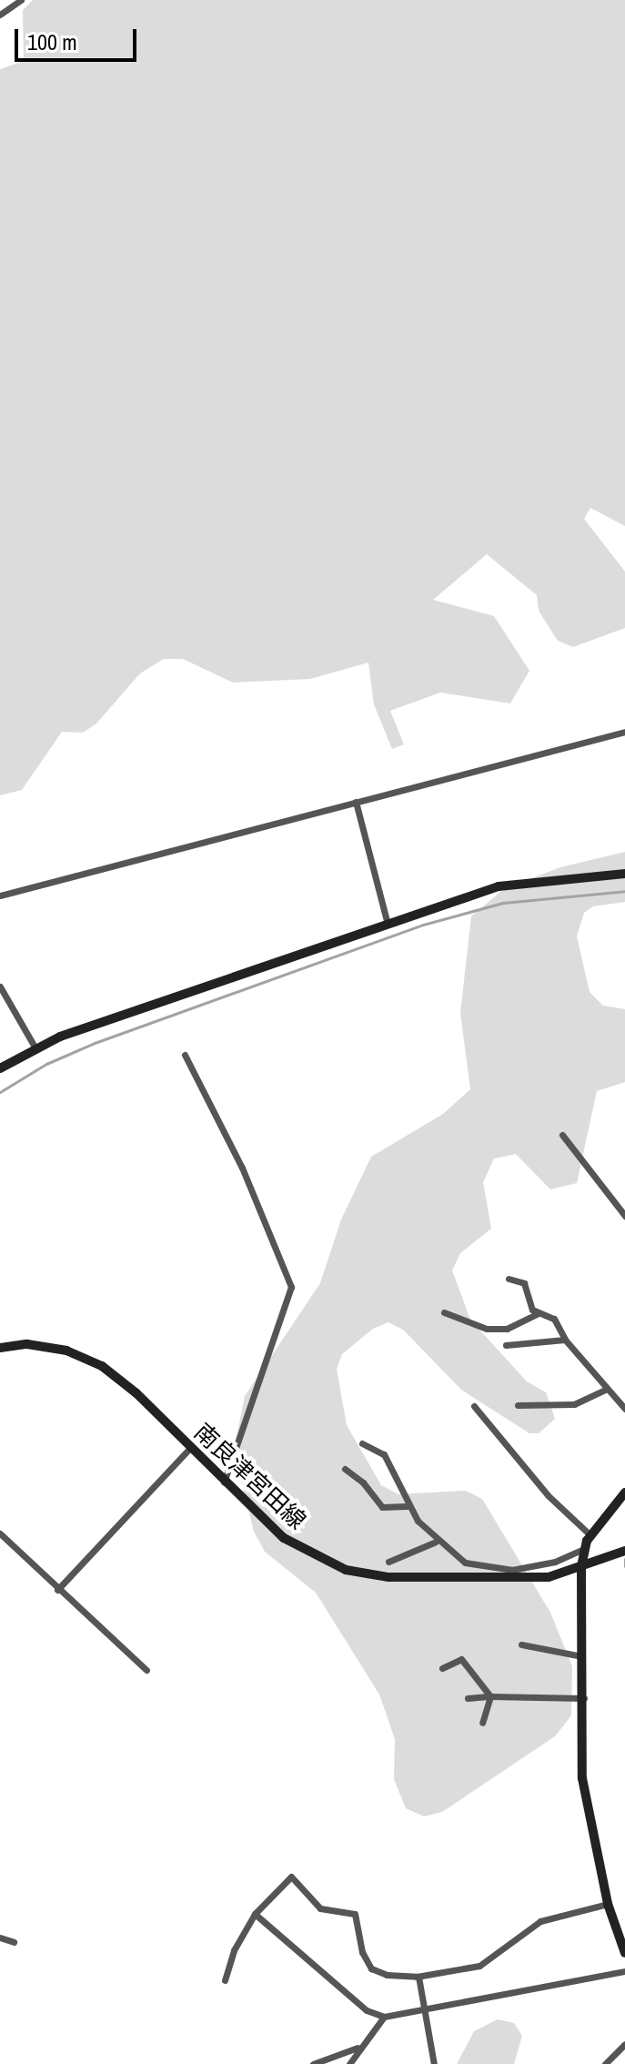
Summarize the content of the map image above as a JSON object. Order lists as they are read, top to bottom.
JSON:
{
  "streets": {
    "street": ["南良津宮田線"]
  },
  "scale_bar": "100 m"
}
